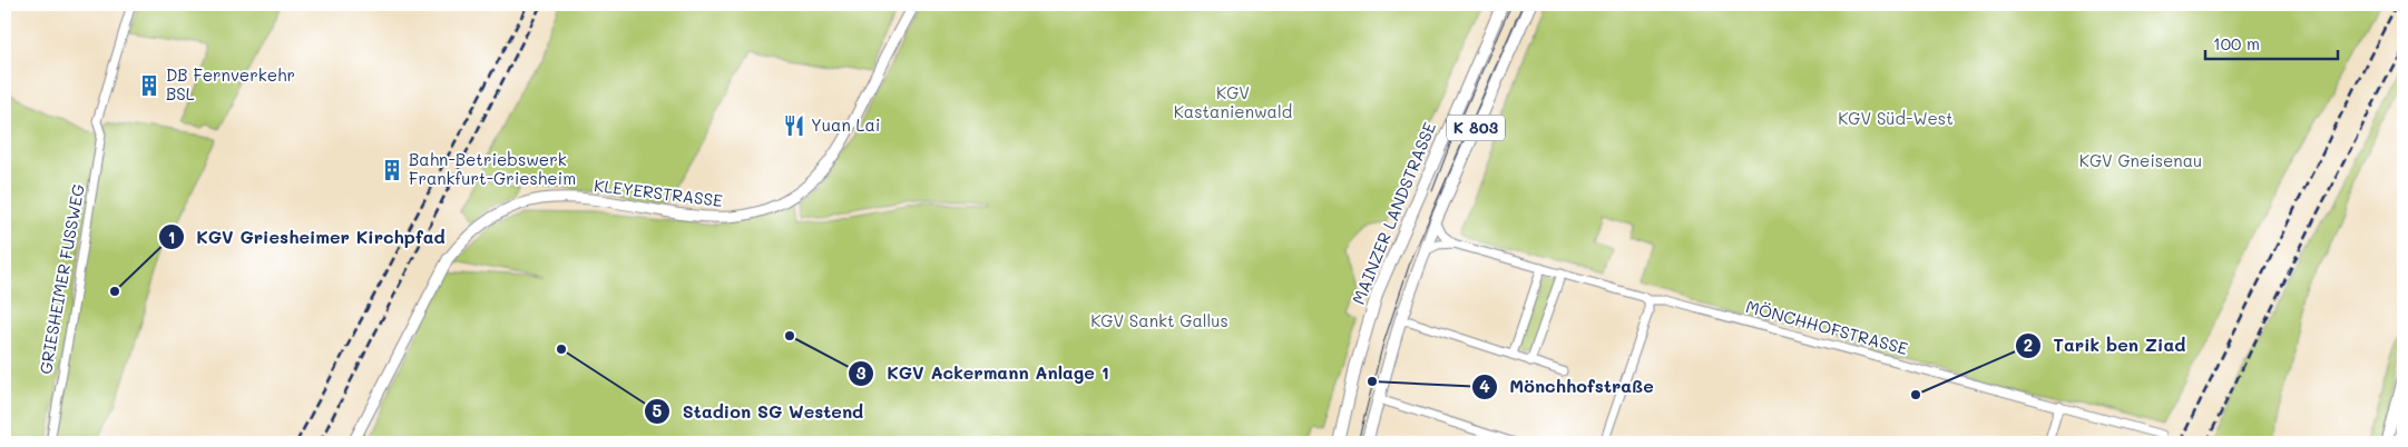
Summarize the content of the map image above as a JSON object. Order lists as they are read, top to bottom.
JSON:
{
  "streets": {
    "main road": ["K 803", "MAINZER LANDSTRASSE"],
    "street": ["KLEYERSTRASSE", "GRIESHEIMER FUSSWEG", "MÖNCHHOFSTRASSE"]
  },
  "parks": [
    "KGV Kastanienwald",
    "KGV Süd-West",
    "KGV Gneisenau",
    "KGV Sankt Gallus"
  ],
  "places": {
    "building": ["DB Fernverkehr BSL", "Bahn-Betriebswerk Frankfurt-Griesheim"],
    "restaurant": ["Yuan Lai"],
    "other": [
      "KGV Griesheimer Kirchpfad",
      "KGV Ackermann Anlage 1",
      "Stadion SG Westend",
      "Mönchhofstraße",
      "Tarik ben Ziad"
    ]
  },
  "scale_bar": "100 m"
}
